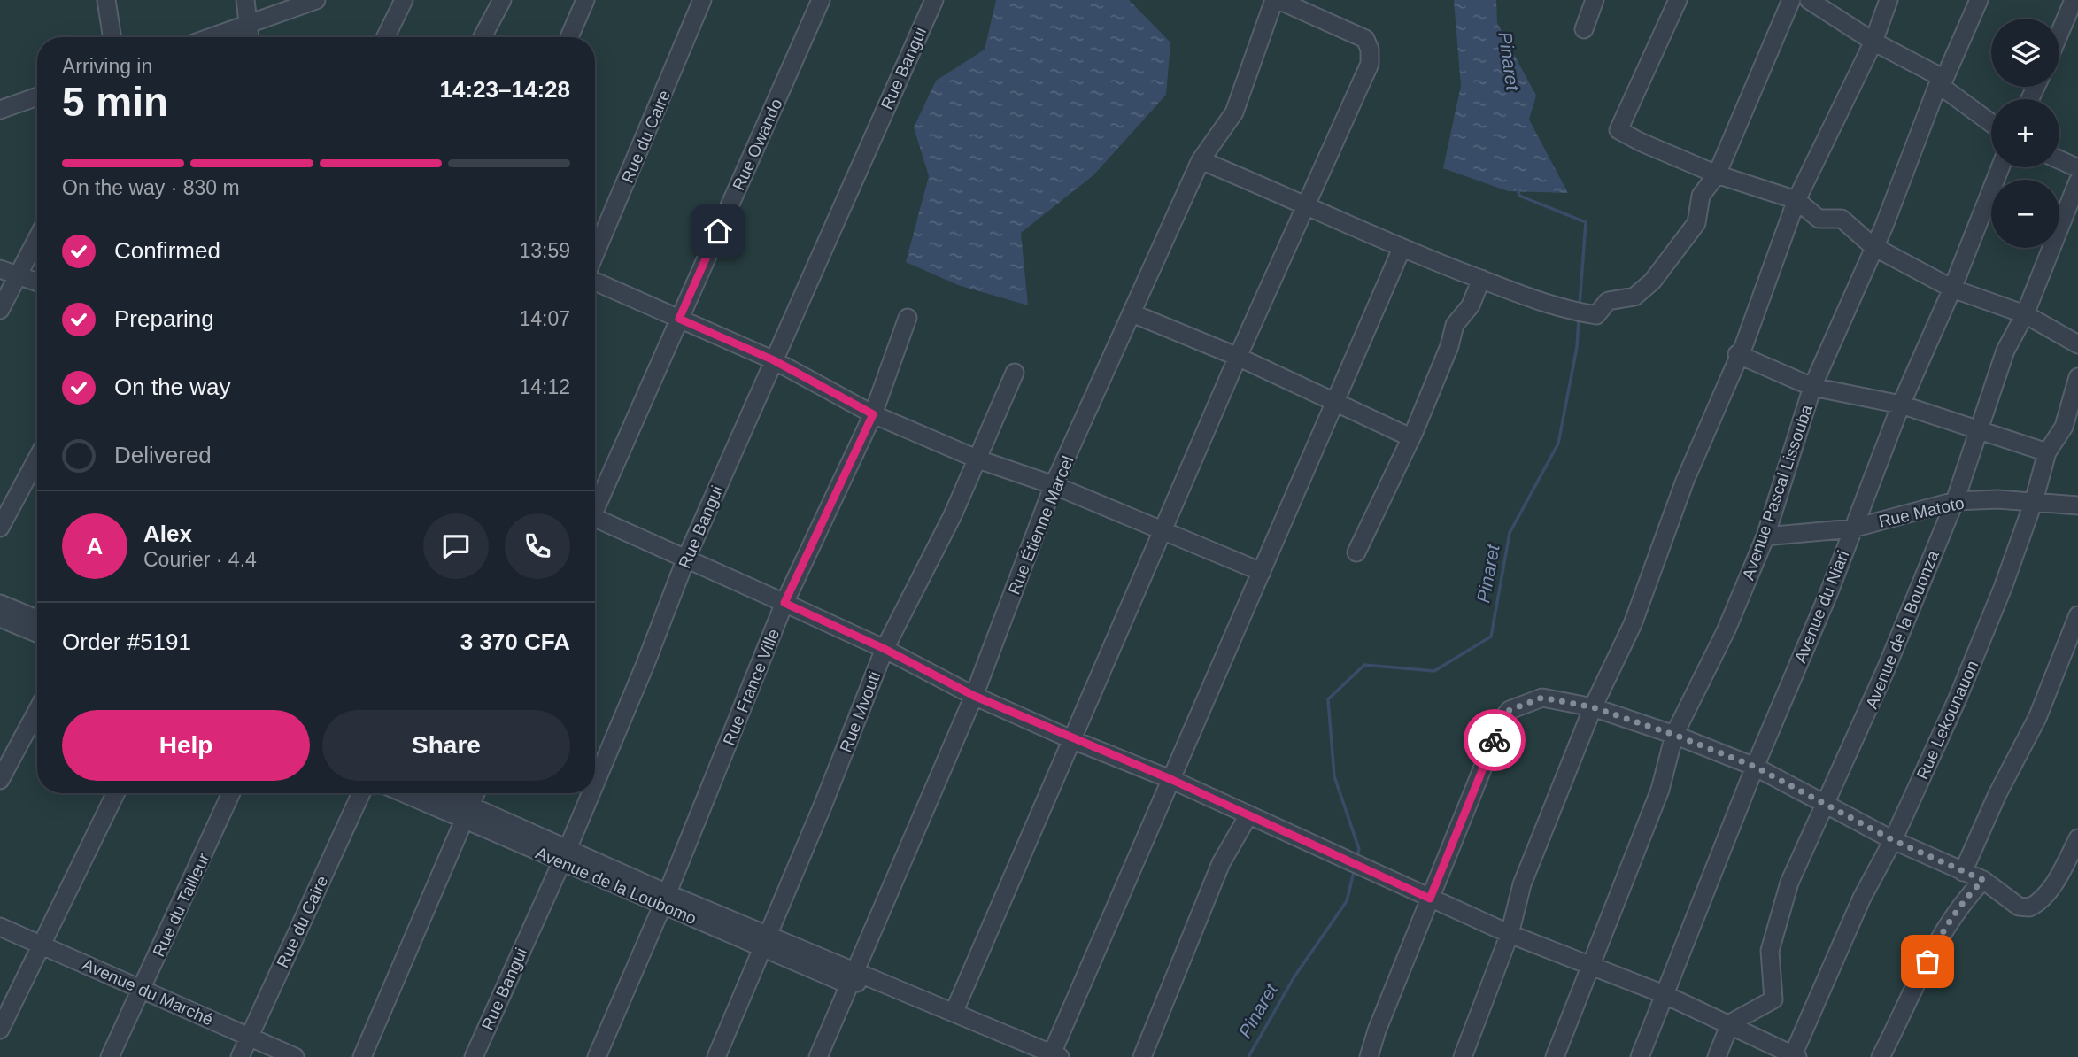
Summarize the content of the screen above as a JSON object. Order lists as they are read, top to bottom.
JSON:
{
  "streets": {
    "street": [
      "Rue Bangui",
      "Rue du Caire",
      "Rue Owando",
      "Avenue Pascal Lissouba",
      "Rue Matoto",
      "Rue Étienne Marcel",
      "Avenue du Niari",
      "Avenue de la Bouonza",
      "Rue France Ville",
      "Rue Mvouti",
      "Rue Lekounauon",
      "Avenue de la Loubomo",
      "Rue du Tailleur",
      "Avenue du Marché"
    ]
  },
  "crossings": [
    ["Rue Bangui", "Avenue de la Loubomo"],
    ["Rue du Caire", "Avenue du Marché"],
    ["Avenue Pascal Lissouba", "Rue Matoto"],
    ["Rue Matoto", "Avenue du Niari"],
    ["Rue Matoto", "Avenue de la Bouonza"],
    ["Rue Matoto", "Rue Lekounauon"],
    ["Rue Étienne Marcel", "Avenue de la Loubomo"],
    ["Rue France Ville", "Avenue de la Loubomo"],
    ["Rue Mvouti", "Avenue de la Loubomo"],
    ["Rue du Tailleur", "Avenue du Marché"]
  ],
  "water": ["Pinaret"],
  "page": {
    "map_buttons": ["+", "−"],
    "heading": ["5 min", "Arriving in", "14:23–14:28"],
    "panel": [
      "Alex",
      "Courier · 4.4",
      "Order #5191",
      "3 370 CFA"
    ],
    "bar": "On the way · 830 m",
    "list": [
      ["Confirmed", "13:59"],
      ["Preparing", "14:07"],
      ["On the way", "14:12"],
      "Delivered"
    ],
    "round": "A",
    "buttons": ["Help", "Share"]
  }
}
